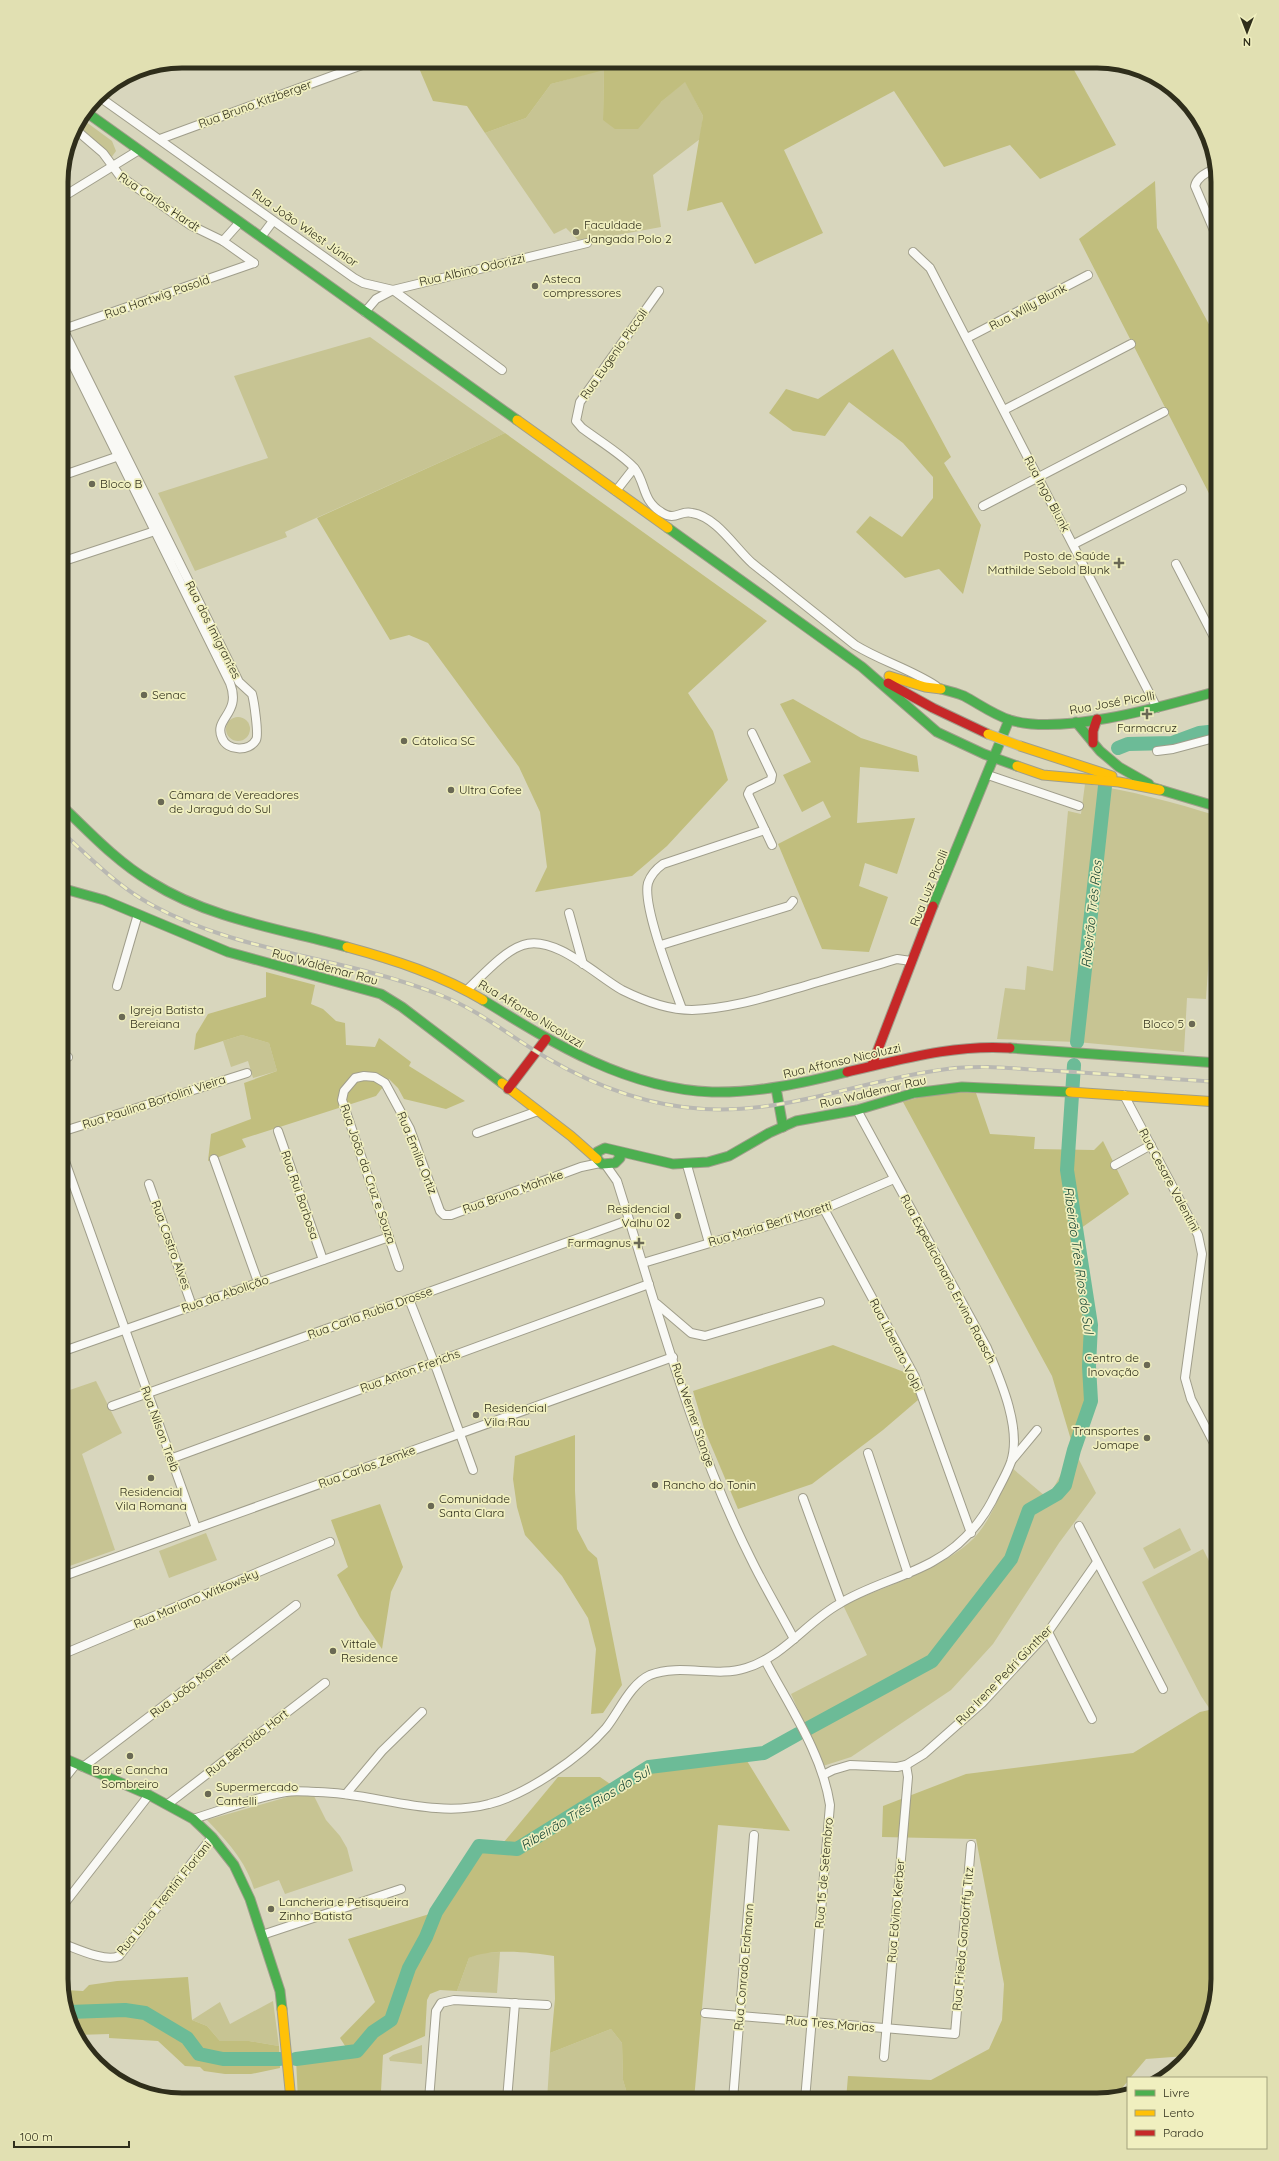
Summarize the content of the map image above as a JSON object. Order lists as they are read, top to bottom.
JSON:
{
  "streets": {
    "main road": [
      "Rua José Picolli",
      "Rua Luiz Picolli",
      "Rua Waldemar Rau",
      "Rua Affonso Nicoluzzi"
    ],
    "street": [
      "Rua Bruno Kitzberger",
      "Rua Carlos Hardt",
      "Rua João Wiest Júnior",
      "Rua Albino Odorizzi",
      "Rua Hartwig Pasold",
      "Rua Willy Blunk",
      "Rua Eugenio Piccoli",
      "Rua Ingo Blunk",
      "Rua dos Imigrantes",
      "Rua Paulina Bortolini Vieira",
      "Rua Emilia Ortiz",
      "Rua João da Cruz e Souza",
      "Rua Cesare Valentini",
      "Rua Bruno Mahnke",
      "Rua Rui Barbosa",
      "Rua Maria Berti Moretti",
      "Rua Castro Alves",
      "Rua Expedicionario Ervino Raasch",
      "Rua da Abolição",
      "Rua Carla Rubia Drosse",
      "Rua Liberato Volpi",
      "Rua Anton Frerichs",
      "Rua Werner Stange",
      "Rua Nilson Treib",
      "Rua Carlos Zemke",
      "Rua Mariano Witkowsky",
      "Rua Irene Pedri Günther",
      "Rua João Moretti",
      "Rua Bertoldo Hort",
      "Rua 15 de Setembro",
      "Rua Luzia Trentini Floriani",
      "Rua Edvino Kerber",
      "Rua Frieda Gandorffy Titz",
      "Rua Conrado Erdmann",
      "Rua Tres Marias"
    ]
  },
  "crossings": [
    ["Rua Bruno Kitzberger", "Rua João Wiest Júnior"],
    ["Rua Carlos Hardt", "Rua Hartwig Pasold"],
    ["Rua João Wiest Júnior", "Rua Albino Odorizzi"],
    ["Rua Willy Blunk", "Rua Ingo Blunk"],
    ["Rua Ingo Blunk", "Rua José Picolli"],
    ["Rua José Picolli", "Rua Luiz Picolli"],
    ["Rua Luiz Picolli", "Rua Affonso Nicoluzzi"],
    ["Rua Waldemar Rau", "Rua Cesare Valentini"],
    ["Rua Waldemar Rau", "Rua Bruno Mahnke"],
    ["Rua Waldemar Rau", "Rua Expedicionario Ervino Raasch"],
    ["Rua Waldemar Rau", "Rua Werner Stange"],
    ["Rua Emilia Ortiz", "Rua João da Cruz e Souza"],
    ["Rua Emilia Ortiz", "Rua Bruno Mahnke"],
    ["Rua João da Cruz e Souza", "Rua da Abolição"],
    ["Rua Bruno Mahnke", "Rua Werner Stange"],
    ["Rua Rui Barbosa", "Rua da Abolição"],
    ["Rua Maria Berti Moretti", "Rua Expedicionario Ervino Raasch"],
    ["Rua Maria Berti Moretti", "Rua Liberato Volpi"],
    ["Rua Maria Berti Moretti", "Rua Werner Stange"],
    ["Rua Castro Alves", "Rua da Abolição"],
    ["Rua Expedicionario Ervino Raasch", "Rua Liberato Volpi"],
    ["Rua Expedicionario Ervino Raasch", "Rua Werner Stange"],
    ["Rua Expedicionario Ervino Raasch", "Rua 15 de Setembro"],
    ["Rua da Abolição", "Rua Nilson Treib"],
    ["Rua Carla Rubia Drosse", "Rua Werner Stange"],
    ["Rua Carla Rubia Drosse", "Rua Nilson Treib"],
    ["Rua Anton Frerichs", "Rua Werner Stange"],
    ["Rua Anton Frerichs", "Rua Nilson Treib"],
    ["Rua Werner Stange", "Rua Carlos Zemke"],
    ["Rua Nilson Treib", "Rua Carlos Zemke"],
    ["Rua Irene Pedri Günther", "Rua 15 de Setembro"],
    ["Rua Irene Pedri Günther", "Rua Edvino Kerber"],
    ["Rua 15 de Setembro", "Rua Tres Marias"],
    ["Rua Edvino Kerber", "Rua Tres Marias"],
    ["Rua Frieda Gandorffy Titz", "Rua Tres Marias"],
    ["Rua Conrado Erdmann", "Rua Tres Marias"]
  ],
  "water": ["Ribeirão Três Rios", "Ribeirão Três Rios do Sul"],
  "places": {
    "other": [
      "Faculdade Jangada Polo 2",
      "Asteca compressores",
      "Bloco B",
      "Senac",
      "Cátolica SC",
      "Ultra Cofee",
      "Câmara de Vereadores de Jaraguá do Sul",
      "Igreja Batista Bereiana",
      "Bloco 5",
      "Residencial Valhu 02",
      "Centro de Inovação",
      "Residencial Vila Rau",
      "Transportes Jomape",
      "Residencial Vila Romana",
      "Rancho do Tonin",
      "Comunidade Santa Clara",
      "Vittale Residence",
      "Bar e Cancha Sombreiro",
      "Supermercado Cantelli",
      "Lancheria e Petisqueira Zinho Batista"
    ],
    "health": ["Posto de Saúde Mathilde Sebold Blunk", "Farmacruz", "Farmagnus"]
  },
  "legend": ["Livre", "Lento", "Parado"],
  "scale_bar": "100 m",
  "north": "bottom"
}
